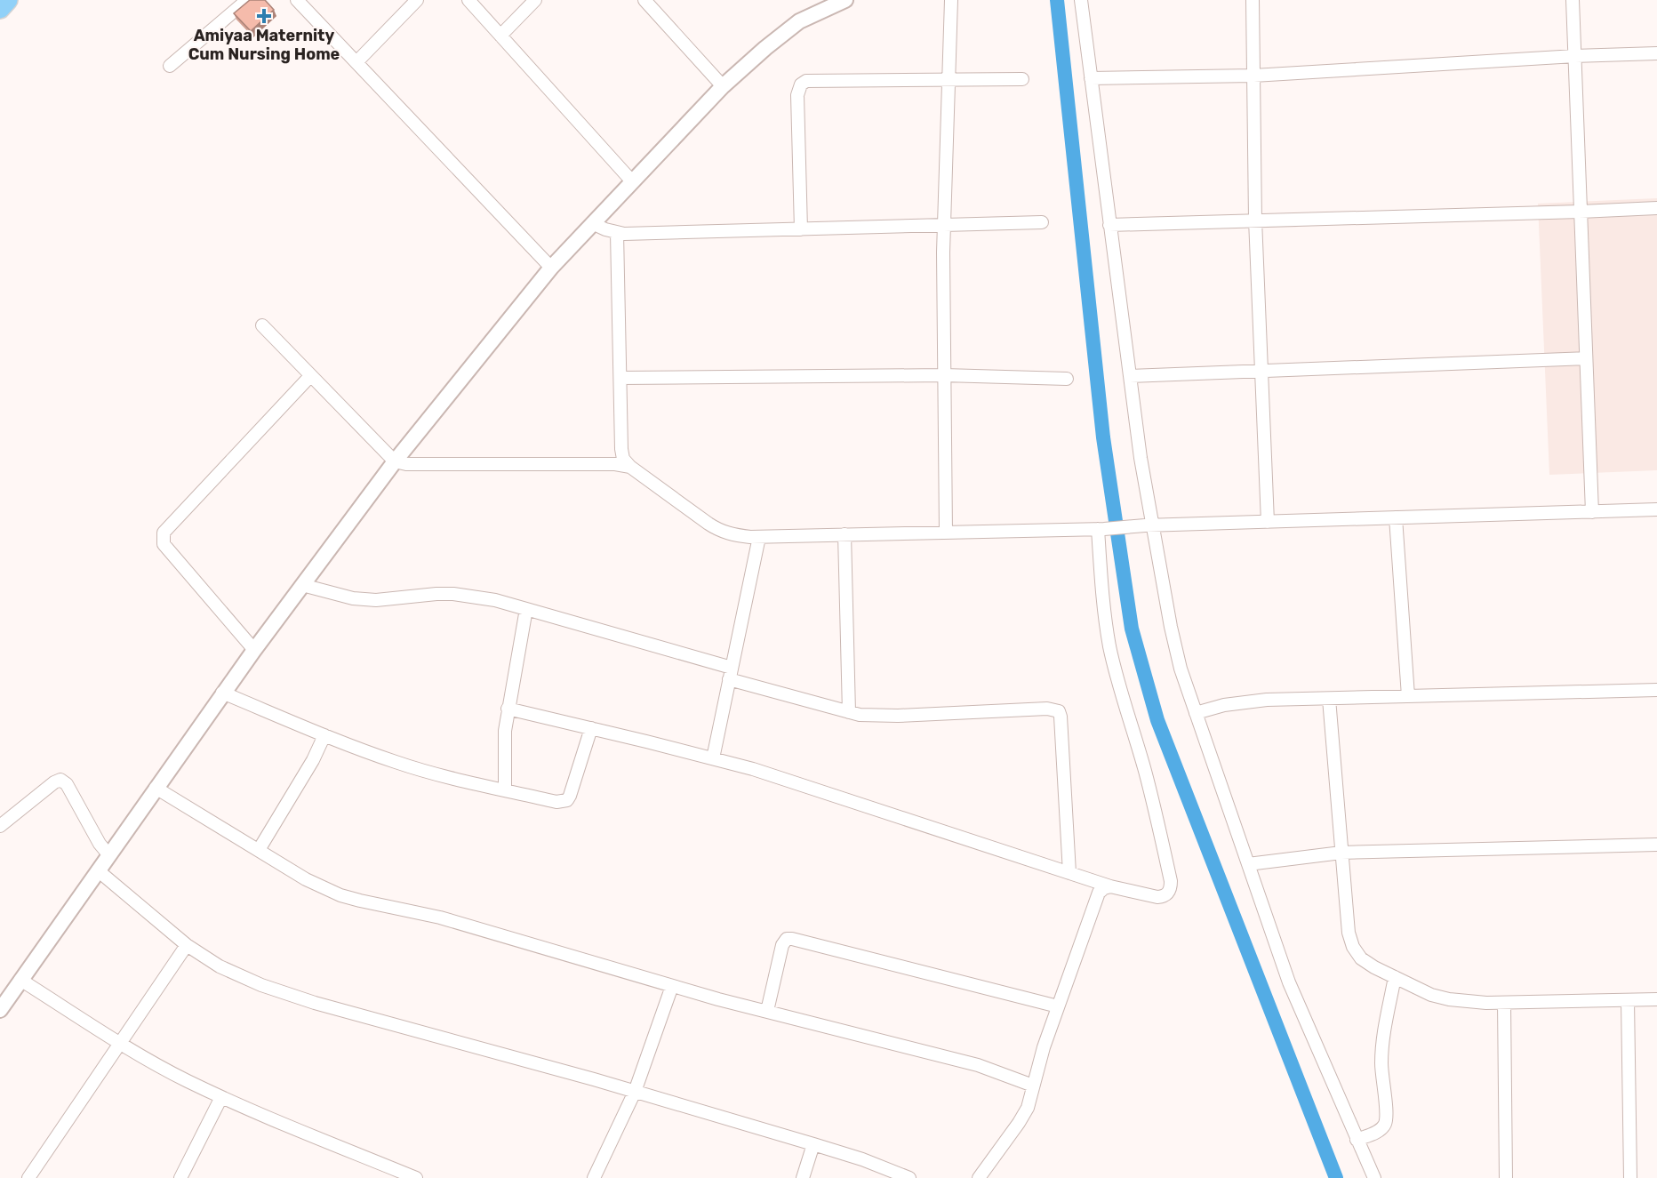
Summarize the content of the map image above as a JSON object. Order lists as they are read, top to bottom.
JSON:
{
  "places": {
    "health": ["Amiyaa Maternity Cum Nursing Home"]
  }
}
